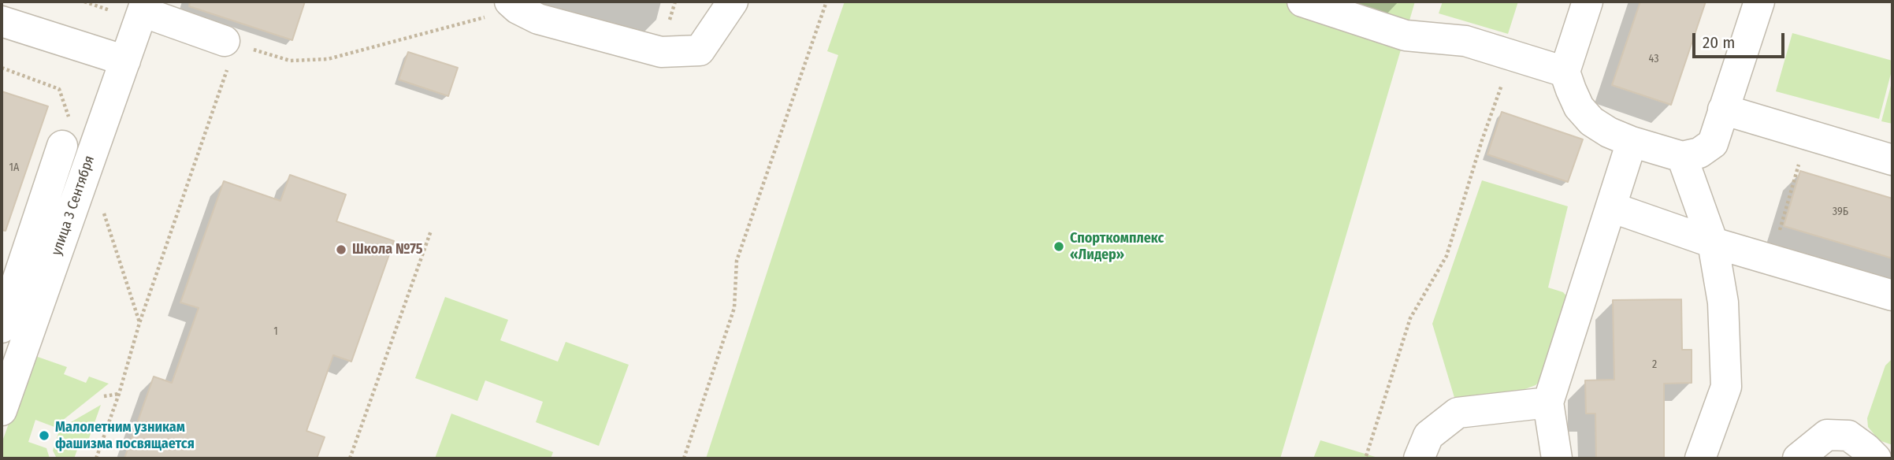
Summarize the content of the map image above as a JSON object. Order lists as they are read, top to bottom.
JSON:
{
  "streets": {
    "street": ["улица 3 Сентября"]
  },
  "places": ["Спорткомплекс «Лидер»", "Школа №75", "Малолетним узникам фашизма посвящается"],
  "house_numbers": [
    "43",
    "1А",
    "39Б",
    "1",
    "2"
  ],
  "scale_bar": "20 m"
}
